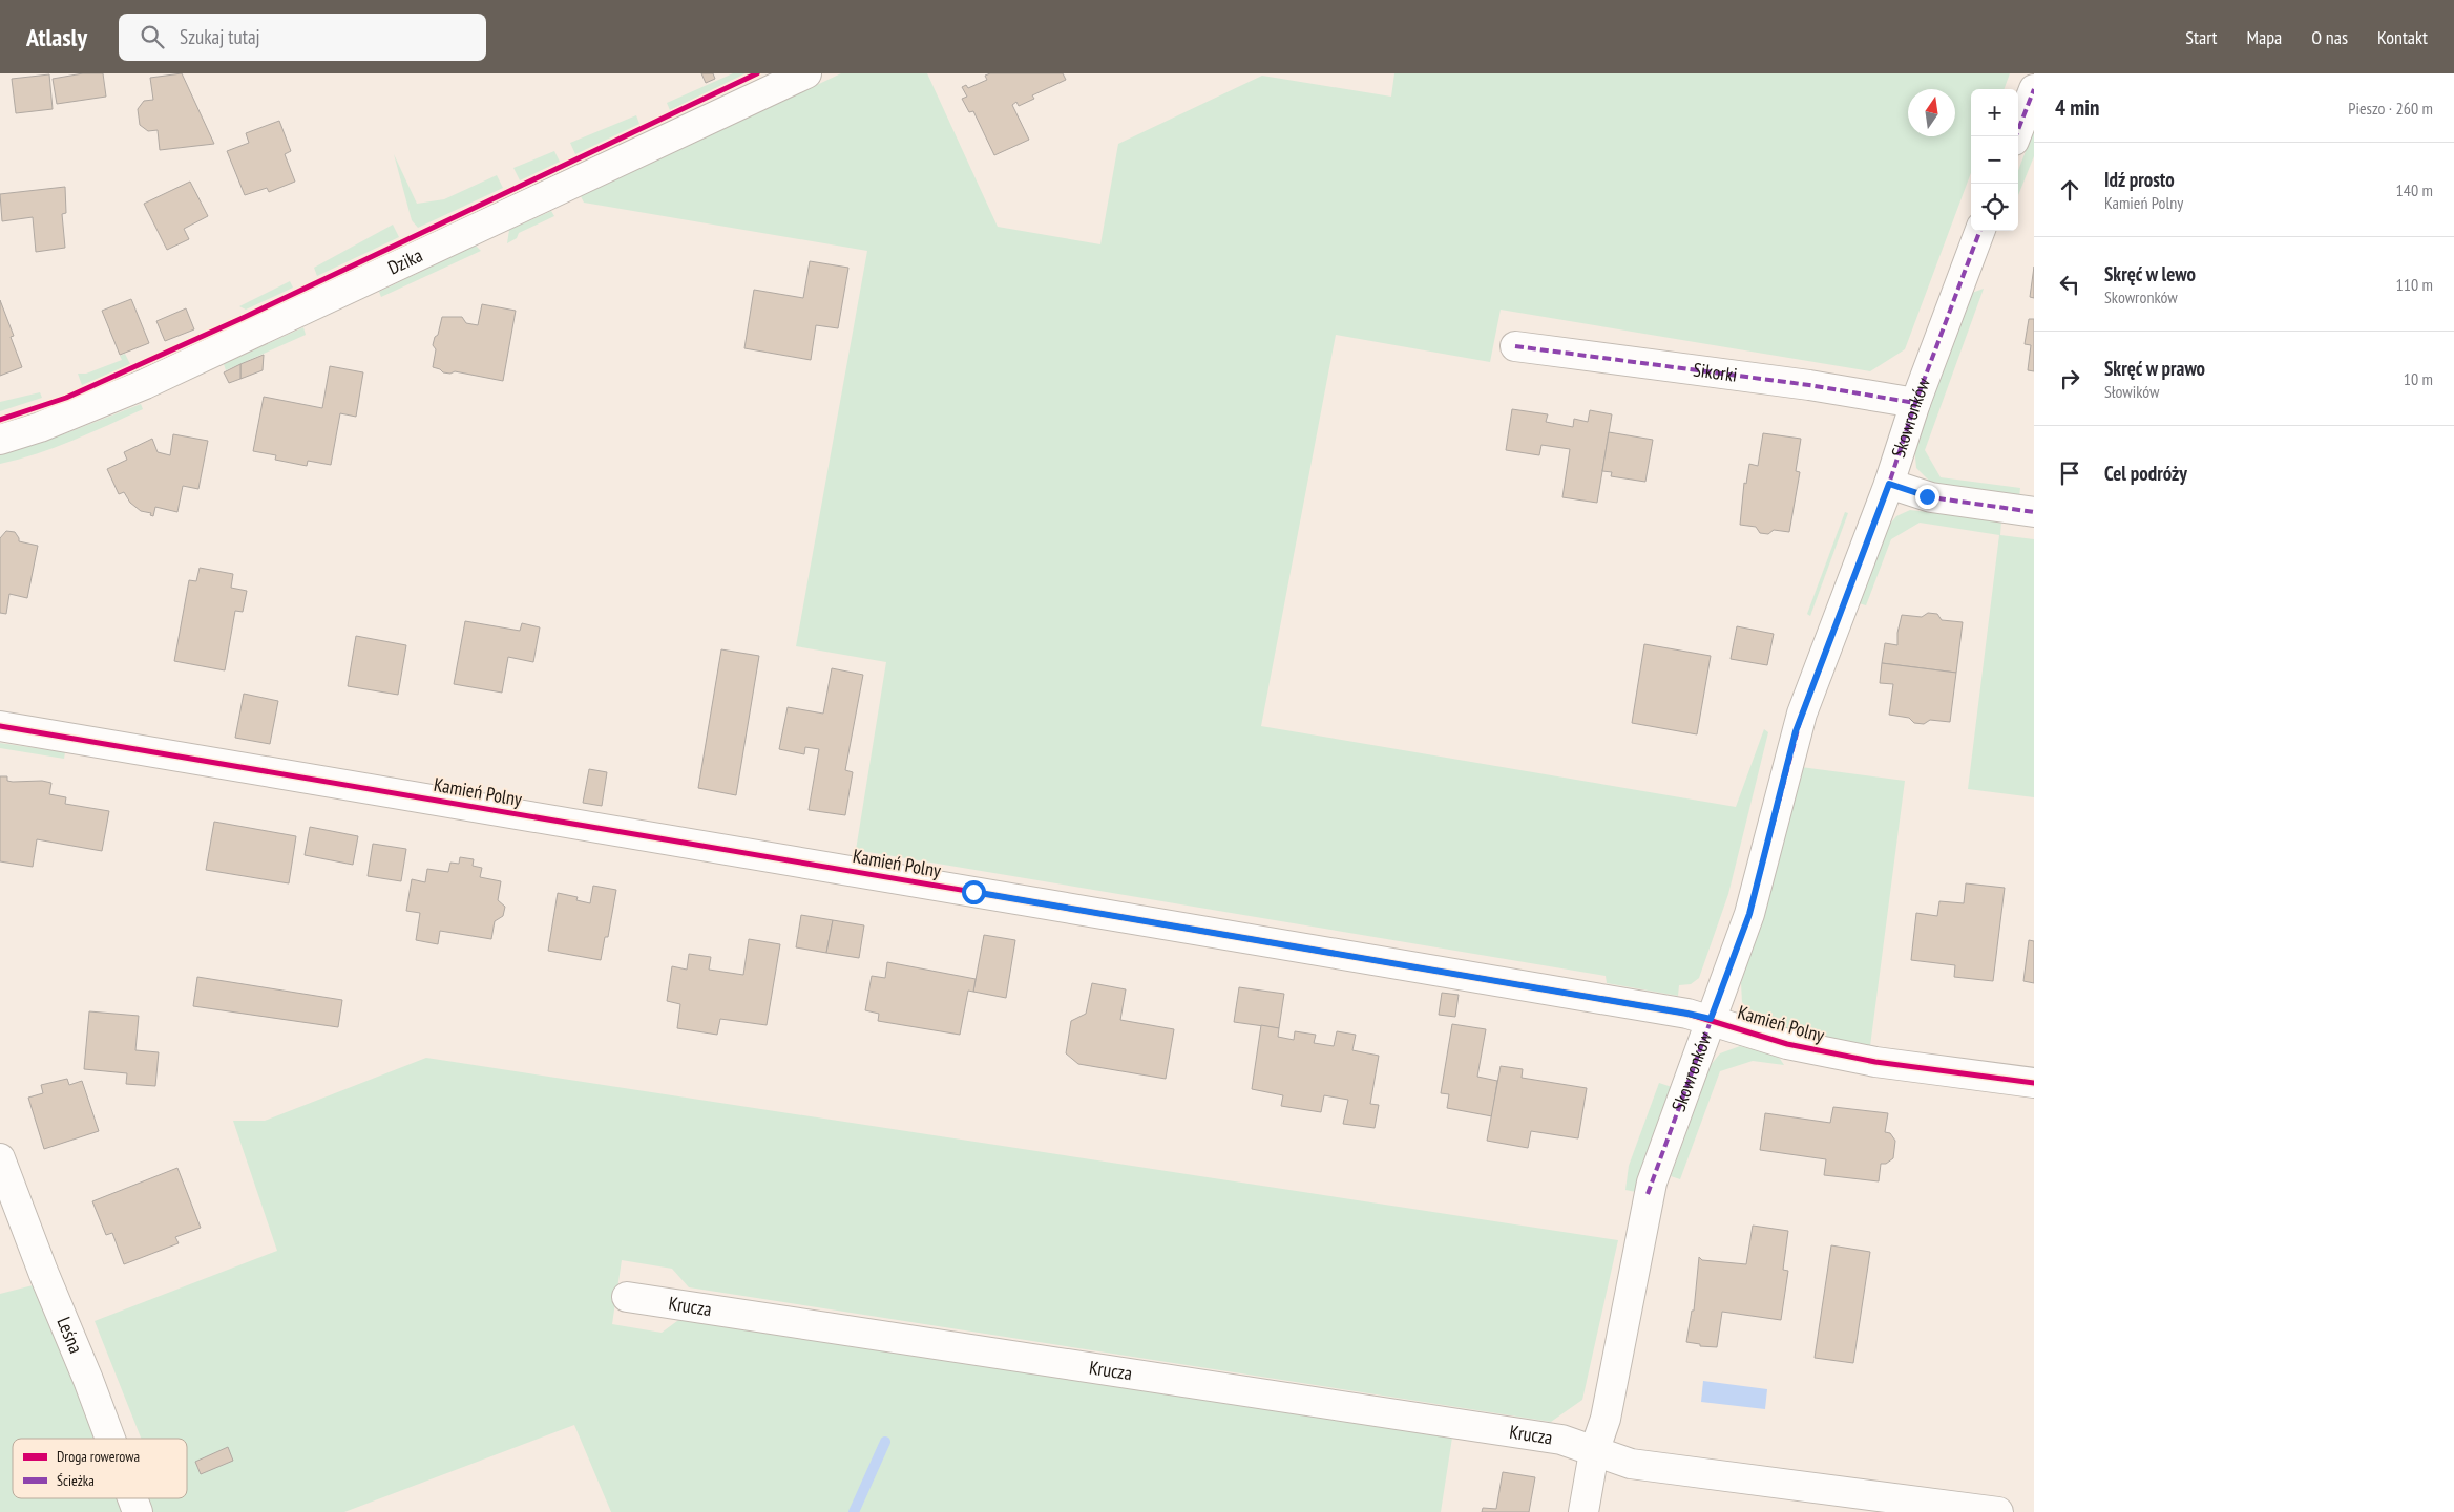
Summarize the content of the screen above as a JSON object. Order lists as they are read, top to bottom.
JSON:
{
  "streets": {
    "street": [
      "Dzika",
      "Sikorki",
      "Skowronków",
      "Kamień Polny",
      "Krucza",
      "Leśna"
    ]
  },
  "crossings": [
    ["Sikorki", "Skowronków"],
    ["Skowronków", "Kamień Polny"],
    ["Skowronków", "Krucza"]
  ],
  "legend": ["Droga rowerowa", "Ścieżka"],
  "north": "top",
  "page": {
    "header": "Atlasly",
    "search": "Szukaj tutaj",
    "nav": [
      "Start",
      "Mapa",
      "O nas",
      "Kontakt"
    ],
    "heading": ["4 min", "Pieszo · 260 m"],
    "map_buttons": ["+", "−"],
    "list": [
      ["Idź prosto", "Kamień Polny", "140 m"],
      ["Skręć w lewo", "Skowronków", "110 m"],
      ["Skręć w prawo", "Słowików", "10 m"],
      "Cel podróży"
    ]
  }
}
